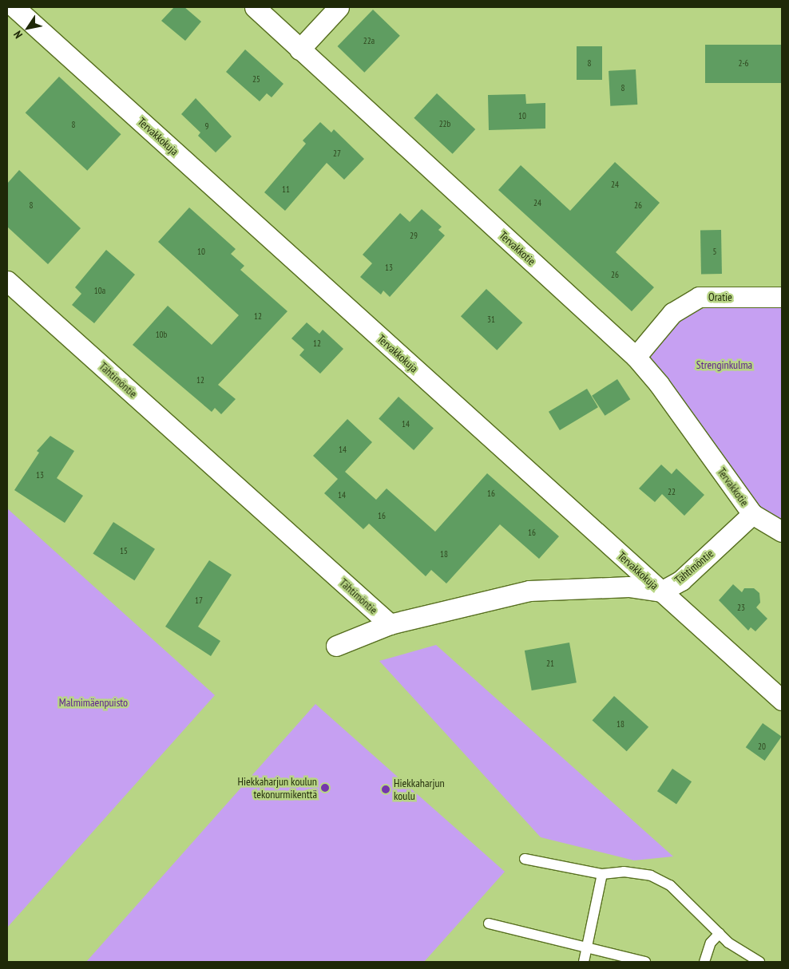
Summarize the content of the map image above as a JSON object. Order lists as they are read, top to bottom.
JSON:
{
  "streets": {
    "street": [
      "Tervakkokuja",
      "Tervakkotie",
      "Oratie",
      "Tähtimöntie"
    ]
  },
  "crossings": [
    ["Tervakkokuja", "Tähtimöntie"],
    ["Tervakkotie", "Oratie"],
    ["Tervakkotie", "Tähtimöntie"]
  ],
  "parks": ["Strenginkulma", "Malmimäenpuisto"],
  "places": ["Hiekkaharjun koulun tekonurmikenttä", "Hiekkaharjun koulu"],
  "house_numbers": [
    "22a",
    "8",
    "2-6",
    "25",
    "8",
    "10",
    "22b",
    "8",
    "9",
    "27",
    "24",
    "11",
    "24",
    "8",
    "26",
    "29",
    "10",
    "5",
    "13",
    "26",
    "10a",
    "12",
    "31",
    "10b",
    "12",
    "12",
    "14",
    "14",
    "13",
    "22",
    "16",
    "14",
    "16",
    "16",
    "15",
    "18",
    "17",
    "23",
    "21",
    "18",
    "20"
  ],
  "north": "bottom left"
}
